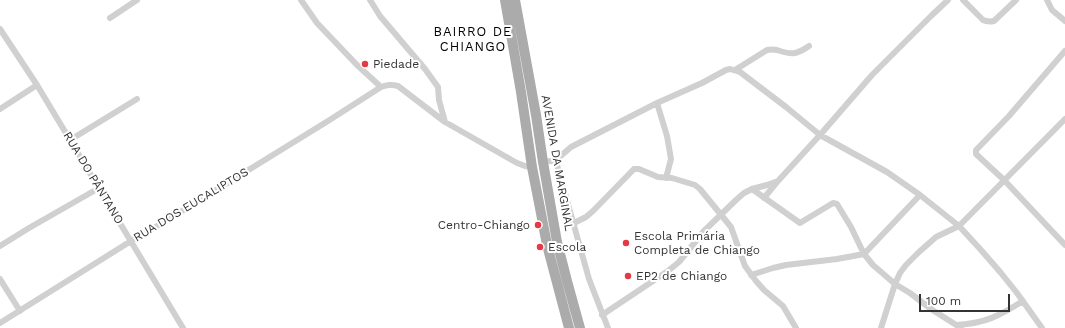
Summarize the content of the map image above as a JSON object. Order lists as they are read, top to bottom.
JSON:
{
  "streets": {
    "main road": ["AVENIDA DA MARGINAL"],
    "street": ["RUA DO PÂNTANO", "RUA DOS EUCALIPTOS"]
  },
  "crossings": [
    ["RUA DO PÂNTANO", "RUA DOS EUCALIPTOS"]
  ],
  "districts": ["BAIRRO DE CHIANGO"],
  "places": [
    "Piedade",
    "Centro-Chiango",
    "Escola Primária Completa de Chiango",
    "Escola",
    "EP2 de Chiango"
  ],
  "scale_bar": "100 m"
}
